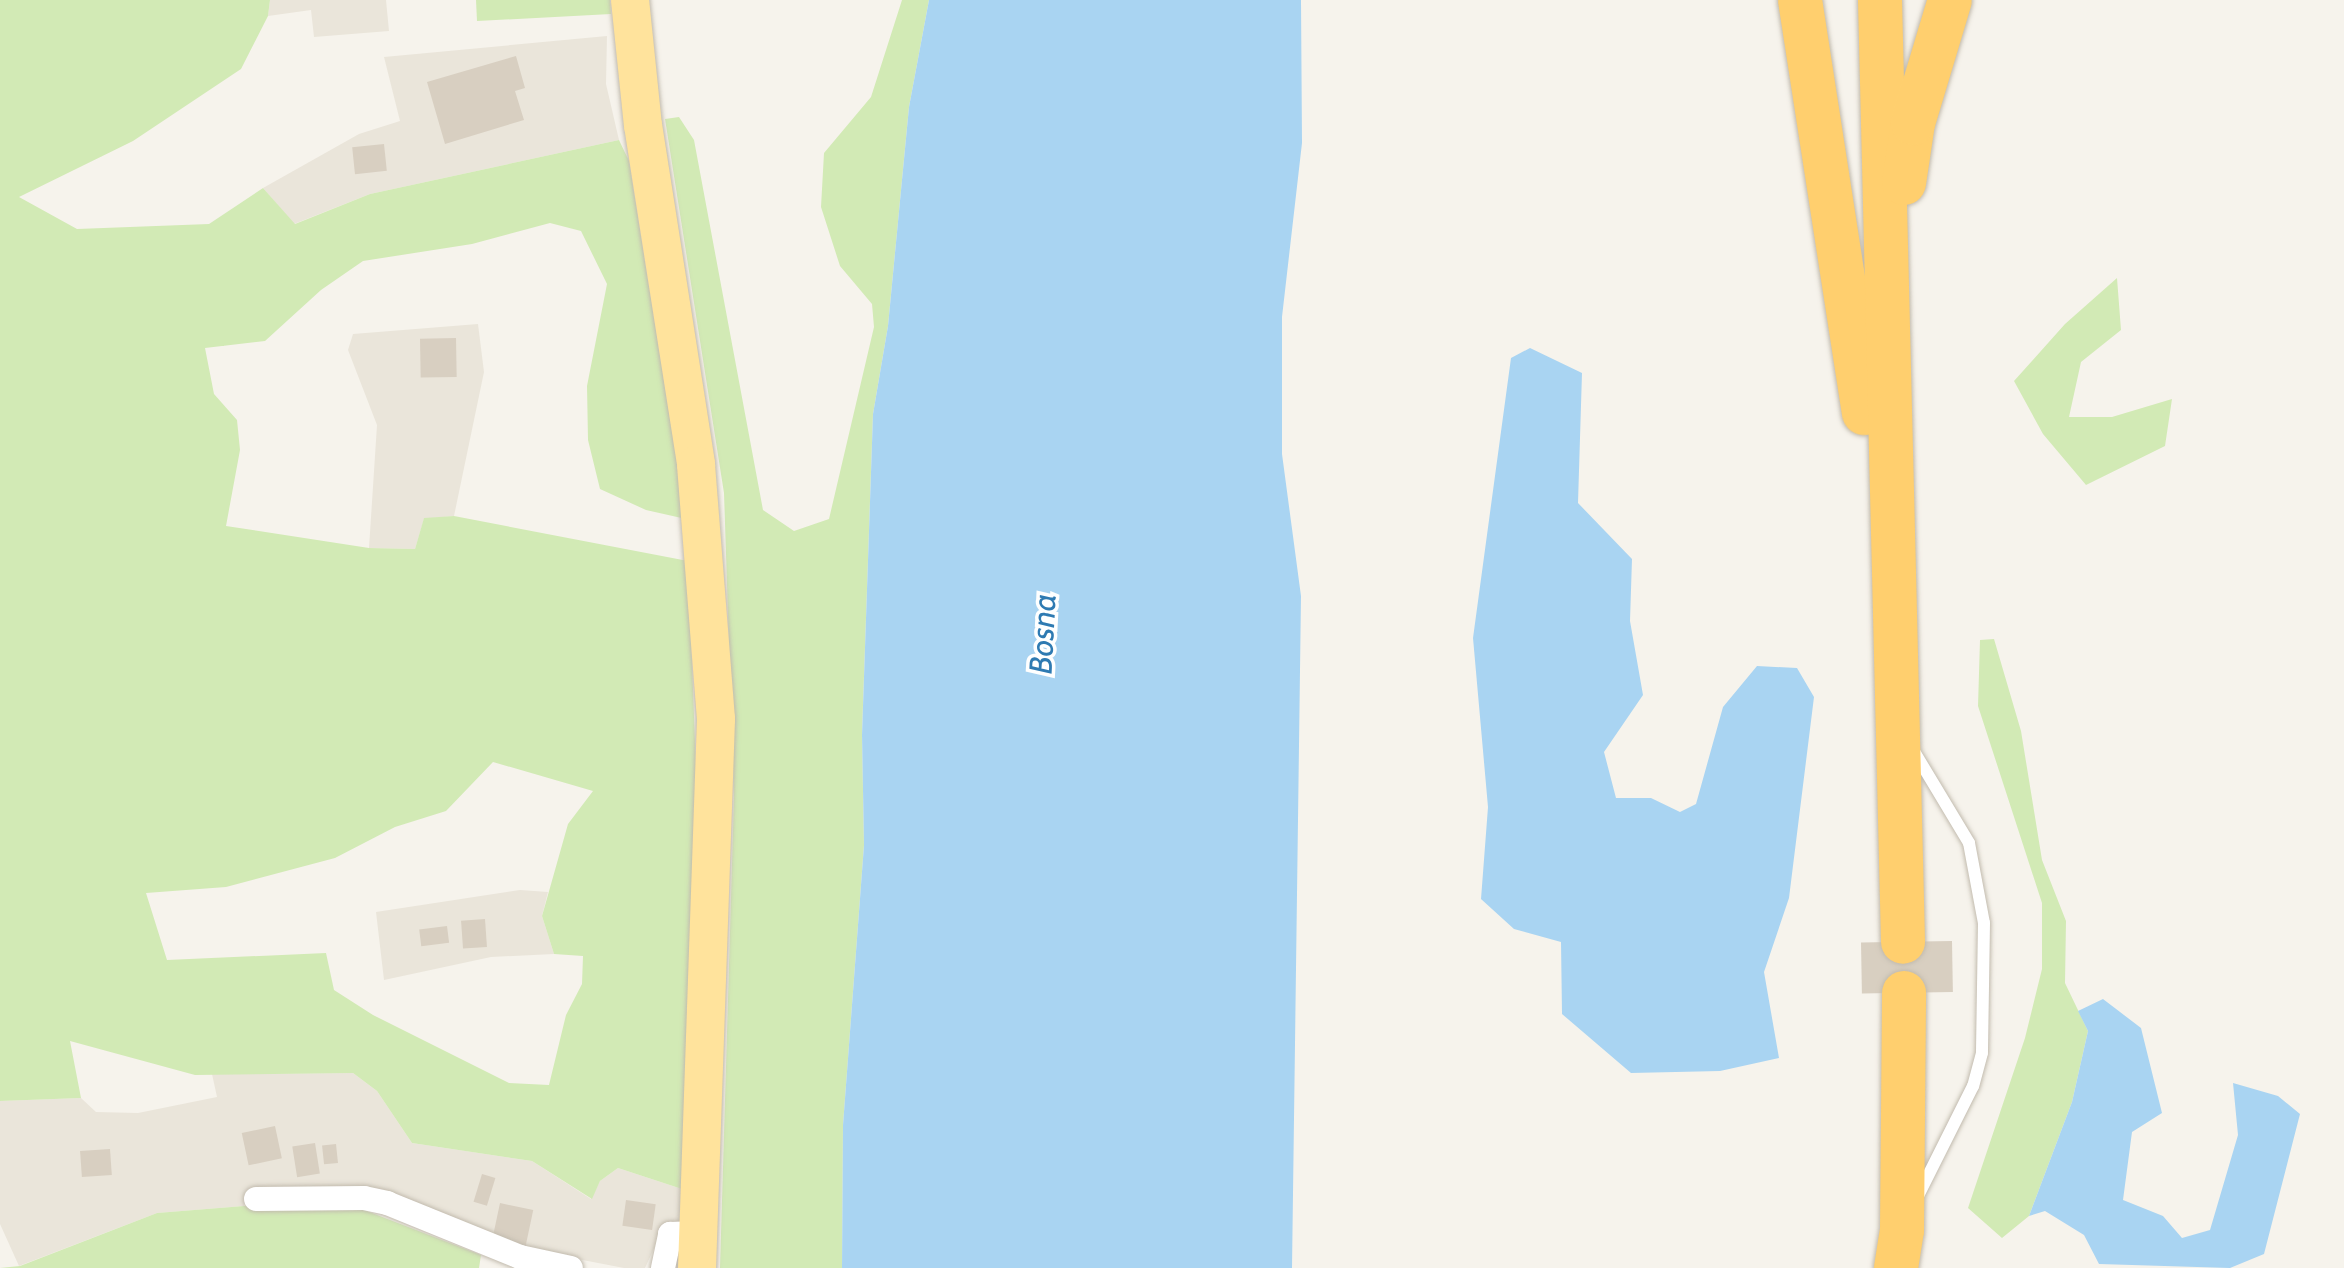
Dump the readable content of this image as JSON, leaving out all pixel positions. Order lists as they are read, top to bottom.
{
  "water": ["Bosna"]
}
